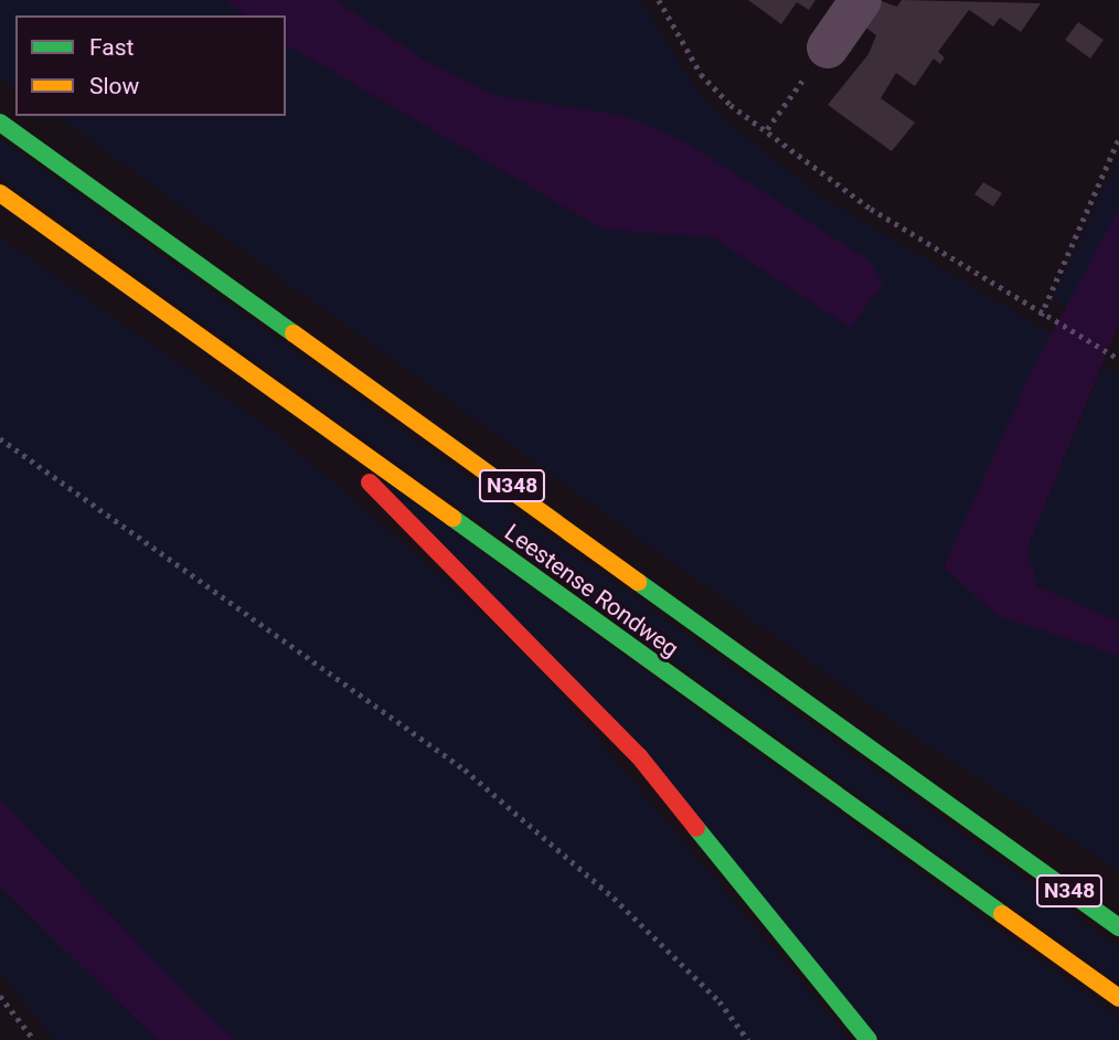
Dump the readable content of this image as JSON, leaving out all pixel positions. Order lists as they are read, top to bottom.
{
  "streets": {
    "main road": ["N348", "Leestense Rondweg"]
  },
  "crossings": [
    ["N348", "Leestense Rondweg"]
  ],
  "legend": ["Fast", "Slow"]
}
